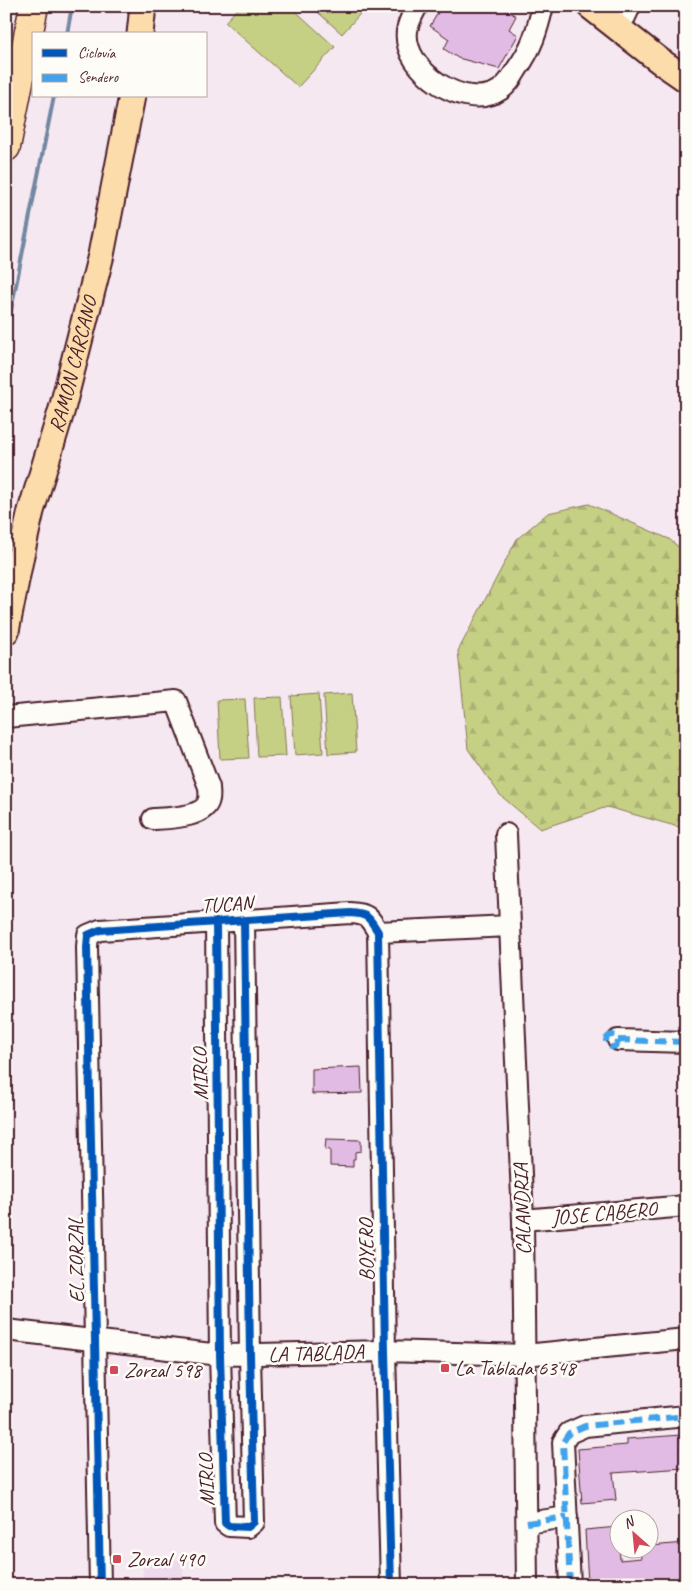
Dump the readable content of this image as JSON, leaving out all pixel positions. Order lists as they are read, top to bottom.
{
  "streets": {
    "main road": ["RAMÓN CÁRCANO"],
    "street": [
      "TUCAN",
      "MIRLO",
      "CALANDRIA",
      "JOSE CABERO",
      "BOYERO",
      "EL ZORZAL",
      "LA TABLADA"
    ]
  },
  "crossings": [
    ["TUCAN", "MIRLO"],
    ["TUCAN", "CALANDRIA"],
    ["TUCAN", "BOYERO"],
    ["TUCAN", "EL ZORZAL"],
    ["MIRLO", "LA TABLADA"],
    ["CALANDRIA", "JOSE CABERO"],
    ["CALANDRIA", "LA TABLADA"],
    ["BOYERO", "LA TABLADA"],
    ["EL ZORZAL", "LA TABLADA"]
  ],
  "places": {
    "transit": ["La Tablada 6348", "Zorzal 598", "Zorzal 490"]
  },
  "legend": ["Ciclovía", "Sendero"],
  "north": "top left"
}
